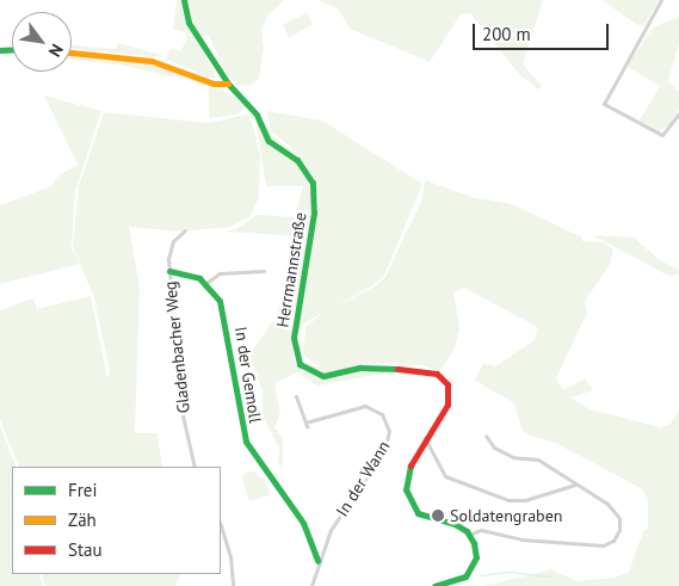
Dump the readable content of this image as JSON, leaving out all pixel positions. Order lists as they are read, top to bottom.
{
  "streets": {
    "street": [
      "Herrmannstraße",
      "Gladenbacher Weg",
      "In der Gemoll",
      "In der Wann"
    ]
  },
  "crossings": [
    ["In der Gemoll", "In der Wann"]
  ],
  "places": ["Soldatengraben"],
  "legend": ["Frei", "Zäh", "Stau"],
  "scale_bar": "200 m",
  "north": "bottom right"
}
